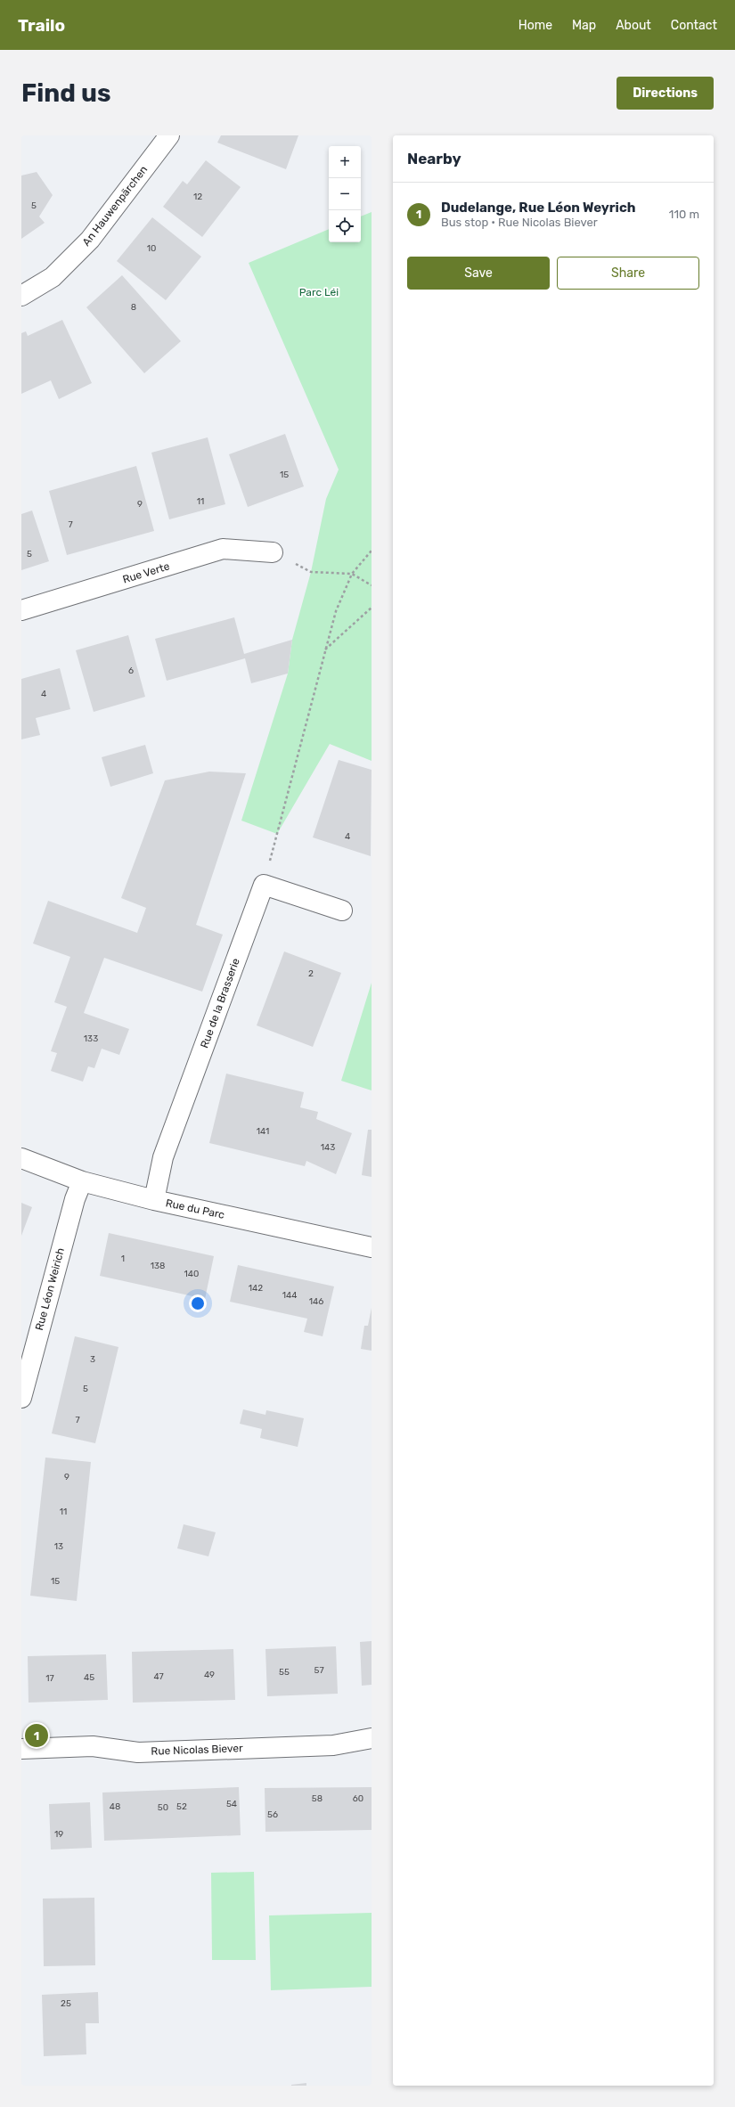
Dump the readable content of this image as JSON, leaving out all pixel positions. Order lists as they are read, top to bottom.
{
  "streets": {
    "street": [
      "An Hauwenpärchen",
      "Rue Verte",
      "Rue de la Brasserie",
      "Rue du Parc",
      "Rue Léon Weirich",
      "Rue Nicolas Biever"
    ]
  },
  "crossings": [
    ["Rue de la Brasserie", "Rue du Parc"],
    ["Rue du Parc", "Rue Léon Weirich"]
  ],
  "parks": ["Parc Léi"],
  "house_numbers": [
    "12",
    "5",
    "10",
    "8",
    "15",
    "11",
    "9",
    "7",
    "5",
    "6",
    "4",
    "4",
    "2",
    "133",
    "141",
    "143",
    "1",
    "138",
    "140",
    "142",
    "144",
    "146",
    "3",
    "5",
    "7",
    "9",
    "11",
    "13",
    "15",
    "57",
    "55",
    "49",
    "47",
    "45",
    "17",
    "58",
    "60",
    "54",
    "48",
    "52",
    "50",
    "56",
    "19",
    "25"
  ],
  "page": {
    "header": "Trailo",
    "nav": [
      "Home",
      "Map",
      "About",
      "Contact"
    ],
    "buttons": [
      "Directions",
      ["Save", "Share"]
    ],
    "title": "Find us",
    "heading": "Nearby",
    "map_buttons": ["+", "−"],
    "list": [
      {
        "mark": "1",
        "name": "Dudelange, Rue Léon Weyrich",
        "note": "Bus stop · Rue Nicolas Biever",
        "value": "110 m"
      }
    ],
    "pins": "1"
  }
}
